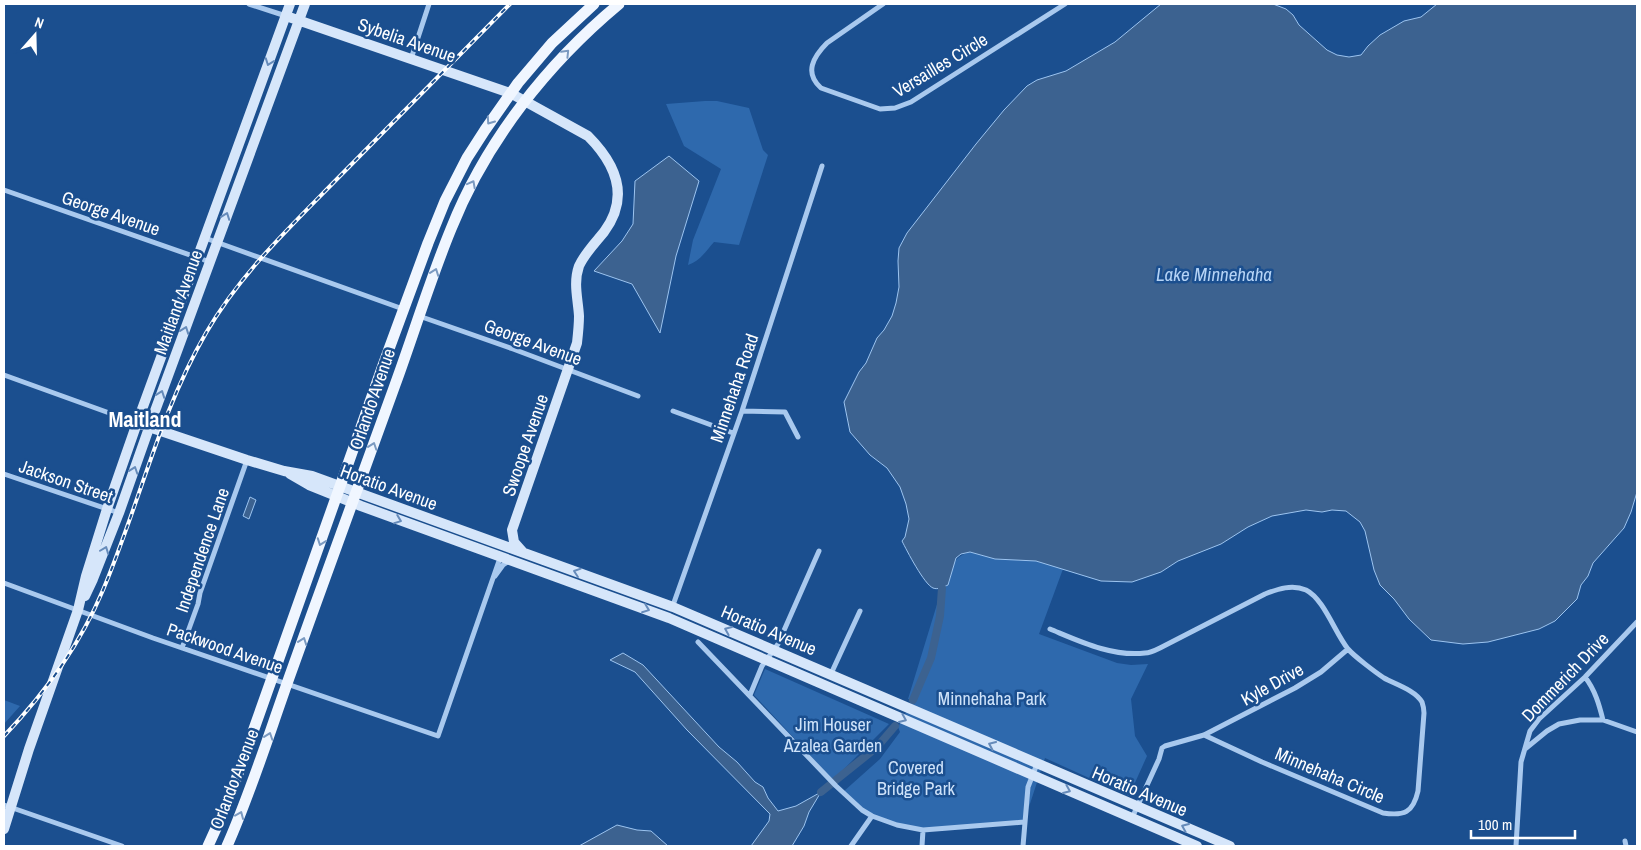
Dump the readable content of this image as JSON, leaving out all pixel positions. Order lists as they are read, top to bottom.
{
  "streets": {
    "main road": [
      "Sybelia Avenue",
      "Maitland Avenue",
      "Orlando Avenue",
      "Swoope Avenue",
      "Horatio Avenue"
    ],
    "street": [
      "Versailles Circle",
      "George Avenue",
      "Minnehaha Road",
      "Jackson Street",
      "Independence Lane",
      "Packwood Avenue",
      "Dommerich Drive",
      "Kyle Drive",
      "Minnehaha Circle"
    ]
  },
  "crossings": [
    ["Sybelia Avenue", "Maitland Avenue"],
    ["Sybelia Avenue", "Orlando Avenue"],
    ["Sybelia Avenue", "Swoope Avenue"],
    ["George Avenue", "Maitland Avenue"],
    ["George Avenue", "Orlando Avenue"],
    ["George Avenue", "Swoope Avenue"],
    ["Maitland Avenue", "Jackson Street"],
    ["Maitland Avenue", "Horatio Avenue"],
    ["Maitland Avenue", "Packwood Avenue"],
    ["Minnehaha Road", "Horatio Avenue"],
    ["Orlando Avenue", "Swoope Avenue"],
    ["Orlando Avenue", "Horatio Avenue"],
    ["Orlando Avenue", "Packwood Avenue"],
    ["Horatio Avenue", "Independence Lane"],
    ["Independence Lane", "Packwood Avenue"],
    ["Kyle Drive", "Minnehaha Circle"]
  ],
  "districts": ["Maitland"],
  "water": ["Lake Minnehaha"],
  "parks": ["Minnehaha Park", "Jim Houser Azalea Garden", "Covered Bridge Park"],
  "scale_bar": "100 m",
  "north": "top"
}
